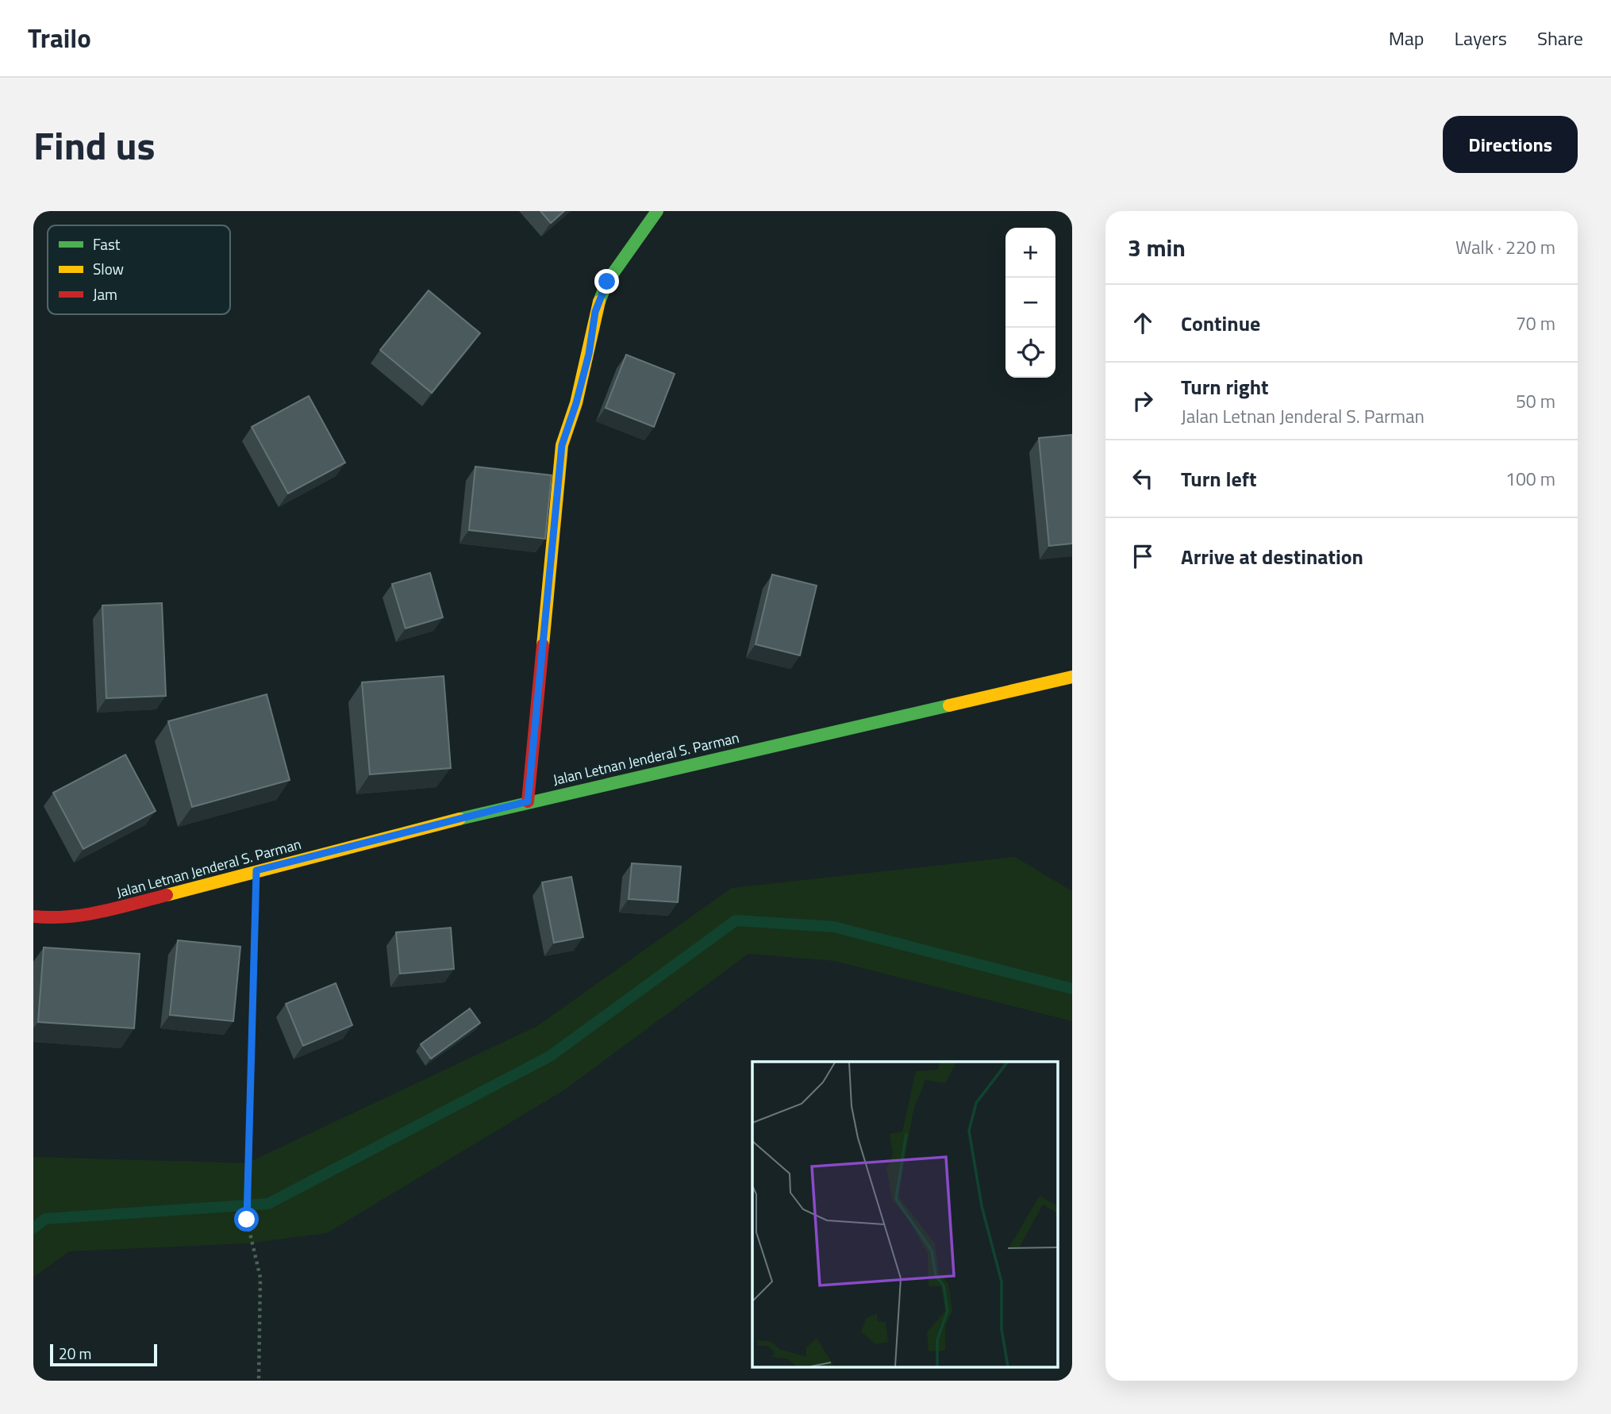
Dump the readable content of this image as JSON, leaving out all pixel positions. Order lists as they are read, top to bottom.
{
  "streets": {
    "street": ["Jalan Letnan Jenderal S. Parman"]
  },
  "legend": ["Fast", "Slow", "Jam"],
  "scale_bar": "20 m",
  "page": {
    "header": "Trailo",
    "nav": ["Map", "Layers", "Share"],
    "title": "Find us",
    "buttons": "Directions",
    "heading": ["3 min", "Walk · 220 m"],
    "map_buttons": ["+", "−"],
    "list": [
      ["Continue", "70 m"],
      ["Turn right", "Jalan Letnan Jenderal S. Parman", "50 m"],
      ["Turn left", "100 m"],
      "Arrive at destination"
    ],
    "scale": "20 m"
  }
}
